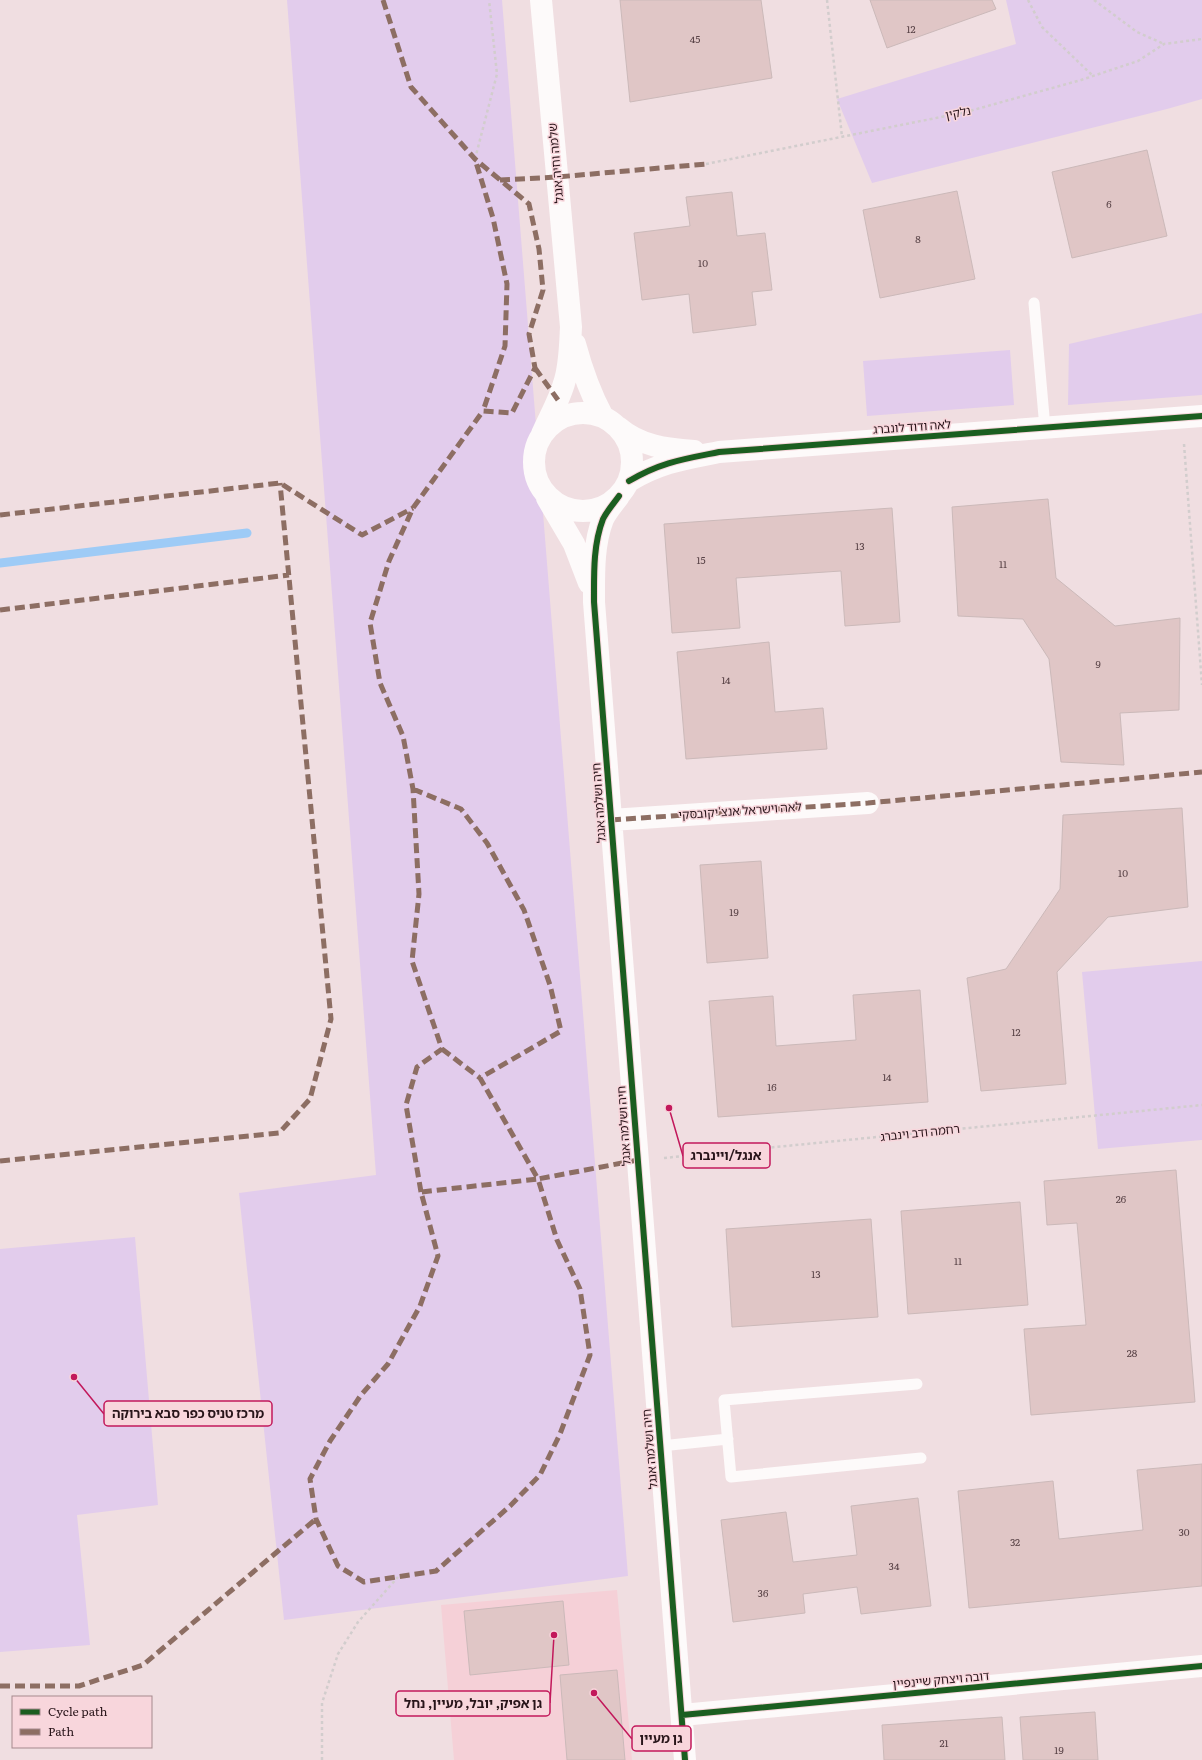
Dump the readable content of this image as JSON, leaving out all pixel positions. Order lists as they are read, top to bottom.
{
  "streets": {
    "street": [
      "שלמה וחיה אנגל",
      "לאה ודוד לונברג",
      "חיה ושלמה אנגל",
      "לאה וישראל אנצ'יקובסקי",
      "דובה ויצחק שיינפיין"
    ],
    "path": ["נלקין", "רחמה ודב וינברג"]
  },
  "crossings": [
    ["שלמה וחיה אנגל", "לאה ודוד לונברג"],
    ["שלמה וחיה אנגל", "חיה ושלמה אנגל"],
    ["לאה ודוד לונברג", "חיה ושלמה אנגל"],
    ["חיה ושלמה אנגל", "לאה וישראל אנצ'יקובסקי"],
    ["חיה ושלמה אנגל", "רחמה ודב וינברג"],
    ["חיה ושלמה אנגל", "דובה ויצחק שיינפיין"]
  ],
  "places": [
    "אנגל/ויינברג",
    "מרכז טניס כפר סבא בירוקה",
    "גן אפיק, יובל, מעיין, נחל",
    "גן מעיין"
  ],
  "house_numbers": [
    "12",
    "45",
    "6",
    "8",
    "10",
    "13",
    "15",
    "11",
    "9",
    "14",
    "10",
    "19",
    "12",
    "14",
    "16",
    "26",
    "11",
    "13",
    "28",
    "30",
    "32",
    "34",
    "36",
    "21",
    "19"
  ],
  "legend": ["Cycle path", "Path"]
}
